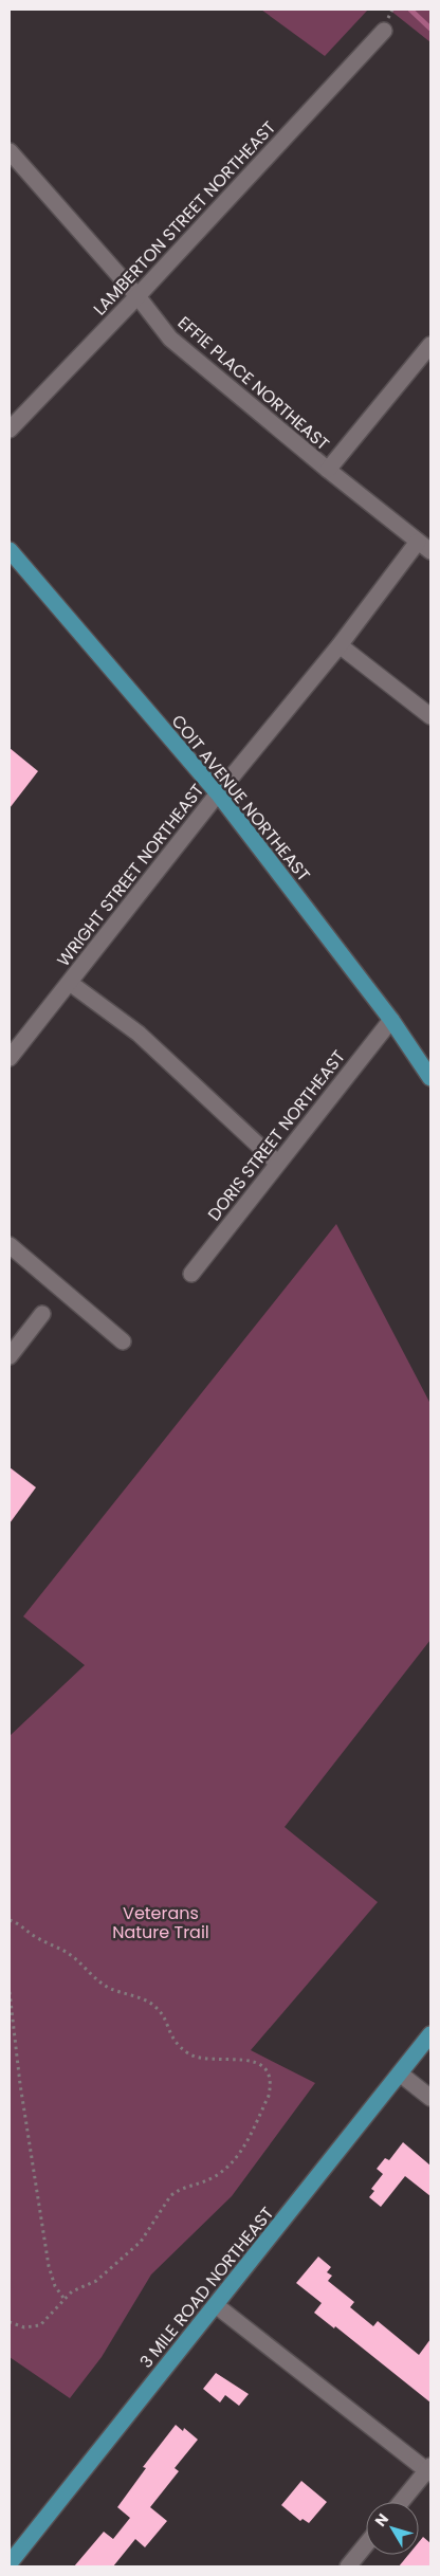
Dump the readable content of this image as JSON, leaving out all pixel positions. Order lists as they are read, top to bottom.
{
  "streets": {
    "main road": ["COIT AVENUE NORTHEAST", "3 MILE ROAD NORTHEAST"],
    "street": [
      "LAMBERTON STREET NORTHEAST",
      "EFFIE PLACE NORTHEAST",
      "WRIGHT STREET NORTHEAST",
      "DORIS STREET NORTHEAST"
    ]
  },
  "crossings": [
    ["LAMBERTON STREET NORTHEAST", "EFFIE PLACE NORTHEAST"],
    ["EFFIE PLACE NORTHEAST", "WRIGHT STREET NORTHEAST"],
    ["COIT AVENUE NORTHEAST", "WRIGHT STREET NORTHEAST"],
    ["COIT AVENUE NORTHEAST", "DORIS STREET NORTHEAST"]
  ],
  "parks": ["Veterans Nature Trail"],
  "north": "top left"
}
